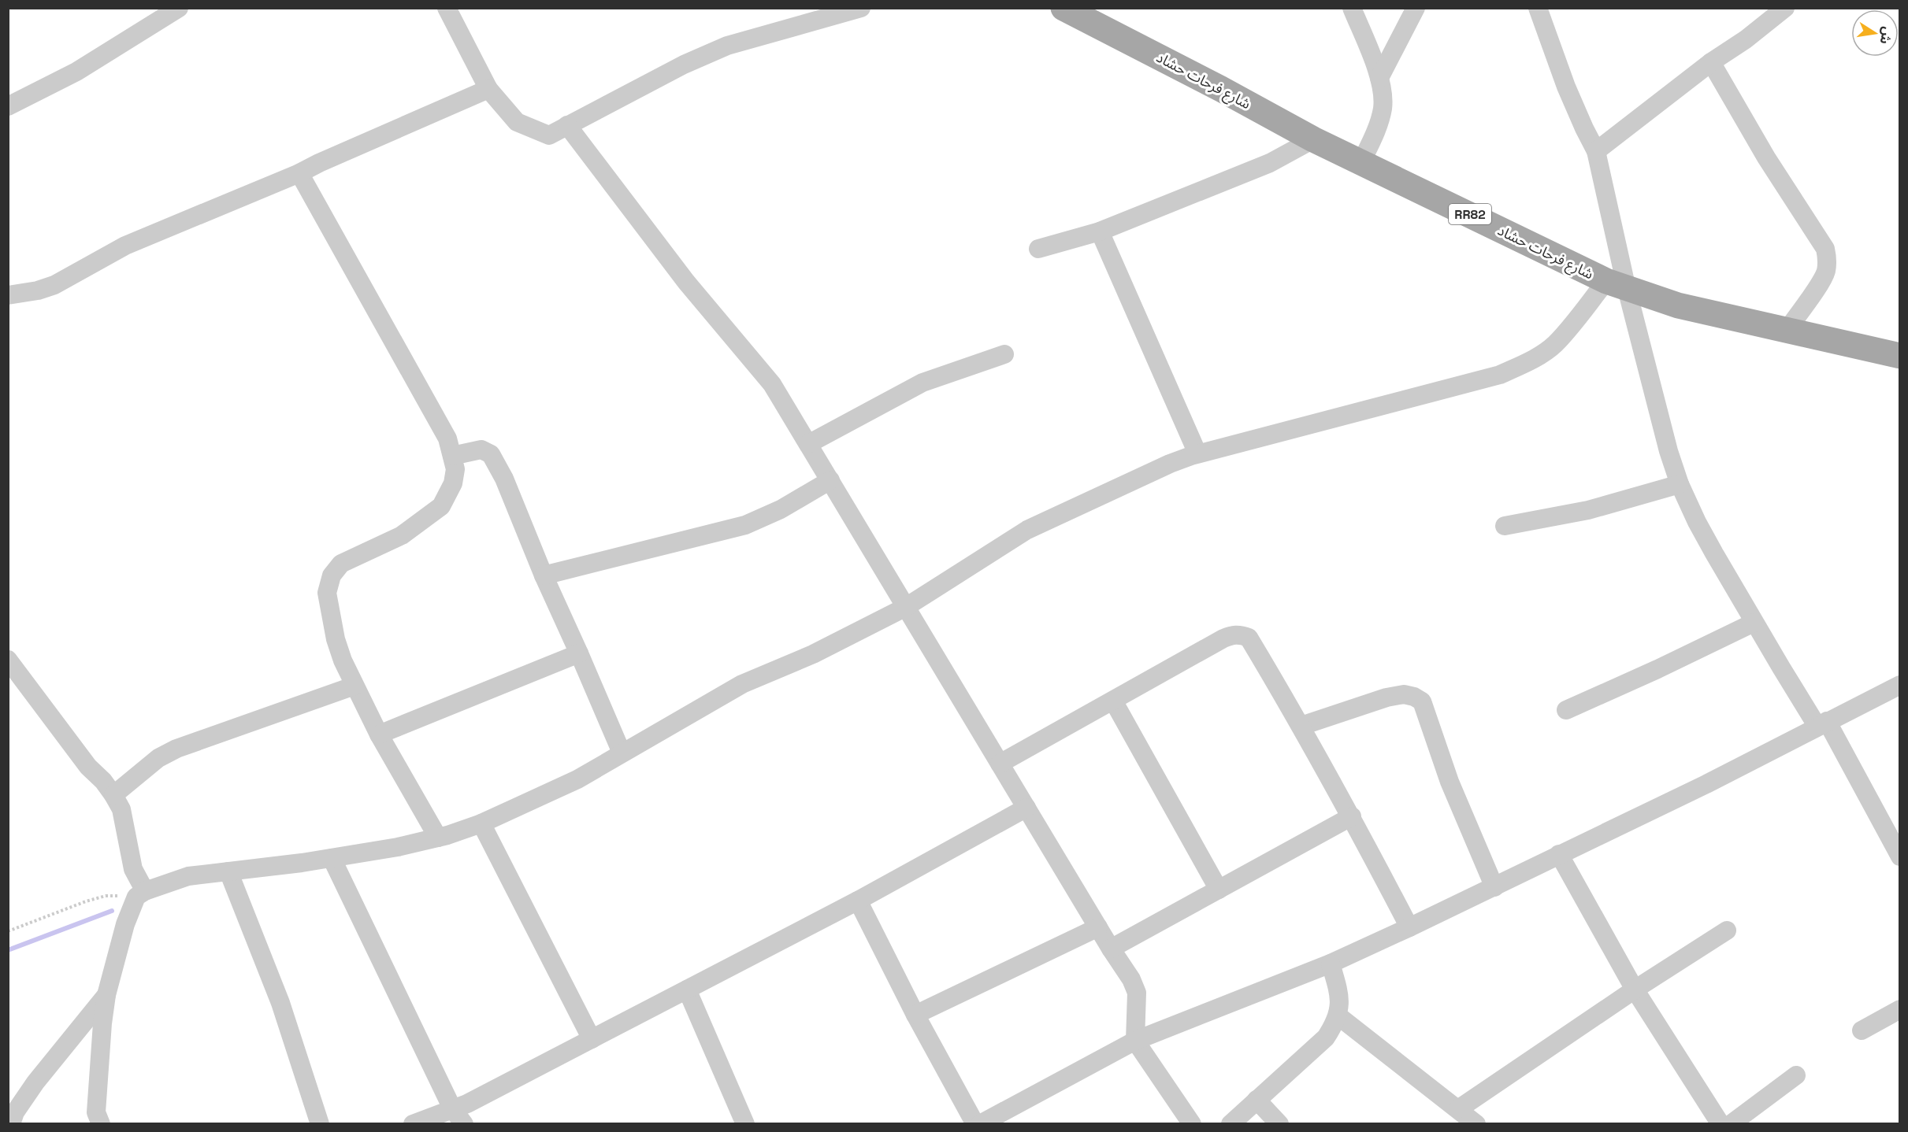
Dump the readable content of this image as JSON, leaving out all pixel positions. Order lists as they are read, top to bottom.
{
  "streets": {
    "main road": ["شارع فرحات حشاد", "RR82"]
  },
  "north": "right"
}
